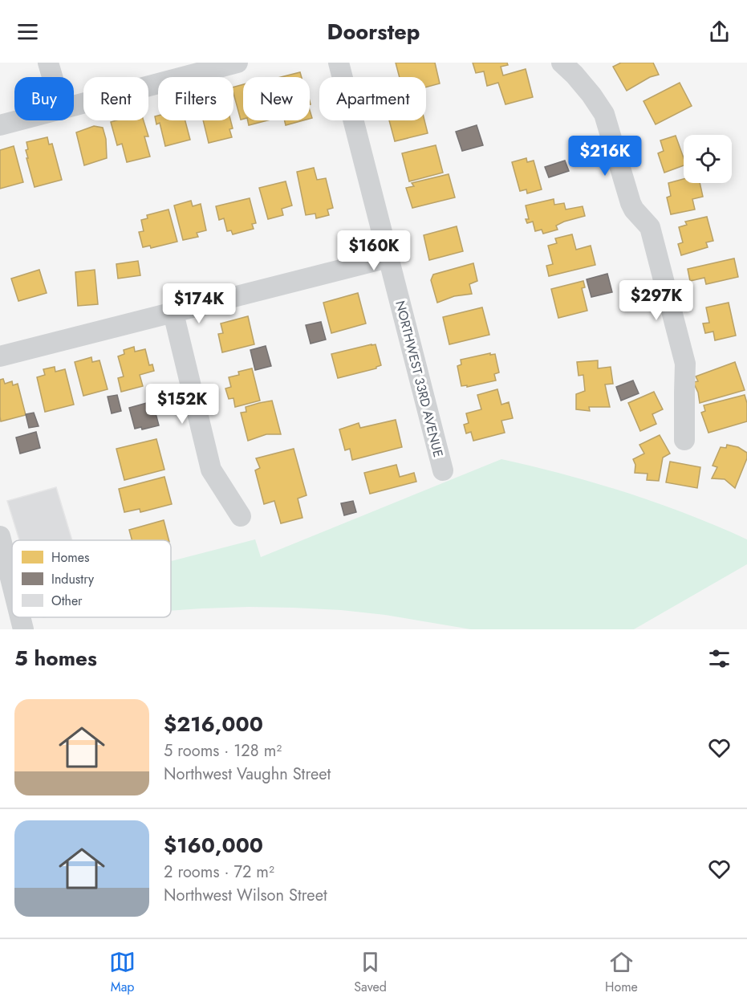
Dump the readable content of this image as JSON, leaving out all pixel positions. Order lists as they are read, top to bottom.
{
  "streets": {
    "street": ["NORTHWEST 33RD AVENUE"]
  },
  "legend": ["Homes", "Industry", "Other"],
  "page": {
    "header": "Doorstep",
    "chip": [
      "Buy",
      "Rent",
      "Filters",
      "New",
      "Apartment"
    ],
    "price": [
      "$216K",
      "$160K",
      "$297K",
      "$174K",
      "$152K"
    ],
    "heading": "5 homes",
    "list": [
      {
        "name": "$216,000",
        "note": "5 rooms · 128 m² · Northwest Vaughn Street"
      },
      {
        "name": "$160,000",
        "note": "2 rooms · 72 m² · Northwest Wilson Street"
      }
    ],
    "tabs": ["Map", "Saved", "Home"]
  }
}
